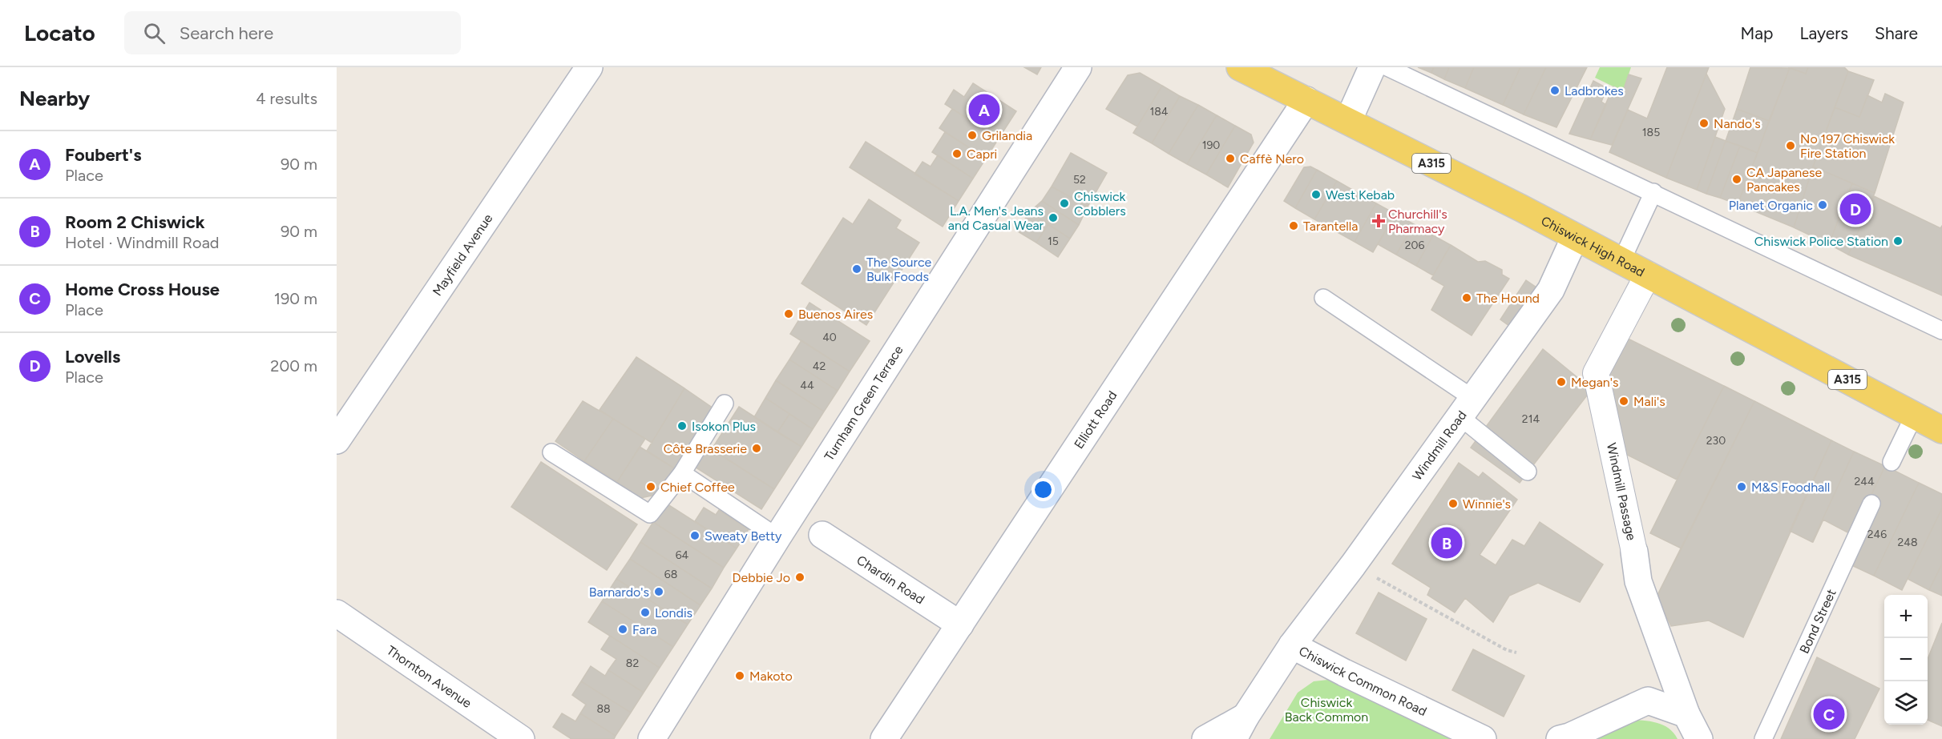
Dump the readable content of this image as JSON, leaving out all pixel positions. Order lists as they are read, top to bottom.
{
  "streets": {
    "main road": ["A315", "Chiswick High Road"],
    "street": [
      "Mayfield Avenue",
      "Turnham Green Terrace",
      "Elliott Road",
      "Windmill Road",
      "Windmill Passage",
      "Chardin Road",
      "Thornton Avenue",
      "Chiswick Common Road"
    ],
    "lane": ["Bond Street"]
  },
  "crossings": [
    ["Chiswick High Road", "Elliott Road"],
    ["Chiswick High Road", "Windmill Road"],
    ["Chiswick High Road", "Windmill Passage"],
    ["Elliott Road", "Chardin Road"],
    ["Windmill Road", "Chiswick Common Road"]
  ],
  "parks": ["Chiswick Back Common"],
  "places": {
    "other": [
      "Ladbrokes",
      "Nando's",
      "Grilandia",
      "No 197 Chiswick Fire Station",
      "Capri",
      "Caffè Nero",
      "CA Japanese Pancakes",
      "West Kebab",
      "Chiswick Cobblers",
      "Planet Organic",
      "L.A. Men's Jeans and Casual Wear",
      "Tarantella",
      "Chiswick Police Station",
      "The Source Bulk Foods",
      "The Hound",
      "Buenos Aires",
      "Megan's",
      "Mali's",
      "Isokon Plus",
      "Côte Brasserie",
      "Chief Coffee",
      "M&S Foodhall",
      "Winnie's",
      "Sweaty Betty",
      "Debbie Jo",
      "Barnardo's",
      "Londis",
      "Fara",
      "Makoto"
    ],
    "health": ["Churchill's Pharmacy"]
  },
  "house_numbers": [
    "184",
    "185",
    "190",
    "52",
    "15",
    "206",
    "40",
    "42",
    "44",
    "214",
    "230",
    "244",
    "246",
    "248",
    "64",
    "68",
    "82",
    "88"
  ],
  "page": {
    "header": "Locato",
    "search": "Search here",
    "nav": ["Map", "Layers", "Share"],
    "heading": ["Nearby", "4 results"],
    "pins": [
      "A",
      "D",
      "B",
      "C"
    ],
    "list": [
      {
        "mark": "A",
        "name": "Foubert's",
        "note": "Place",
        "value": "90 m"
      },
      {
        "mark": "B",
        "name": "Room 2 Chiswick",
        "note": "Hotel · Windmill Road",
        "value": "90 m"
      },
      {
        "mark": "C",
        "name": "Home Cross House",
        "note": "Place",
        "value": "190 m"
      },
      {
        "mark": "D",
        "name": "Lovells",
        "note": "Place",
        "value": "200 m"
      }
    ],
    "map_buttons": ["+", "−"]
  }
}
